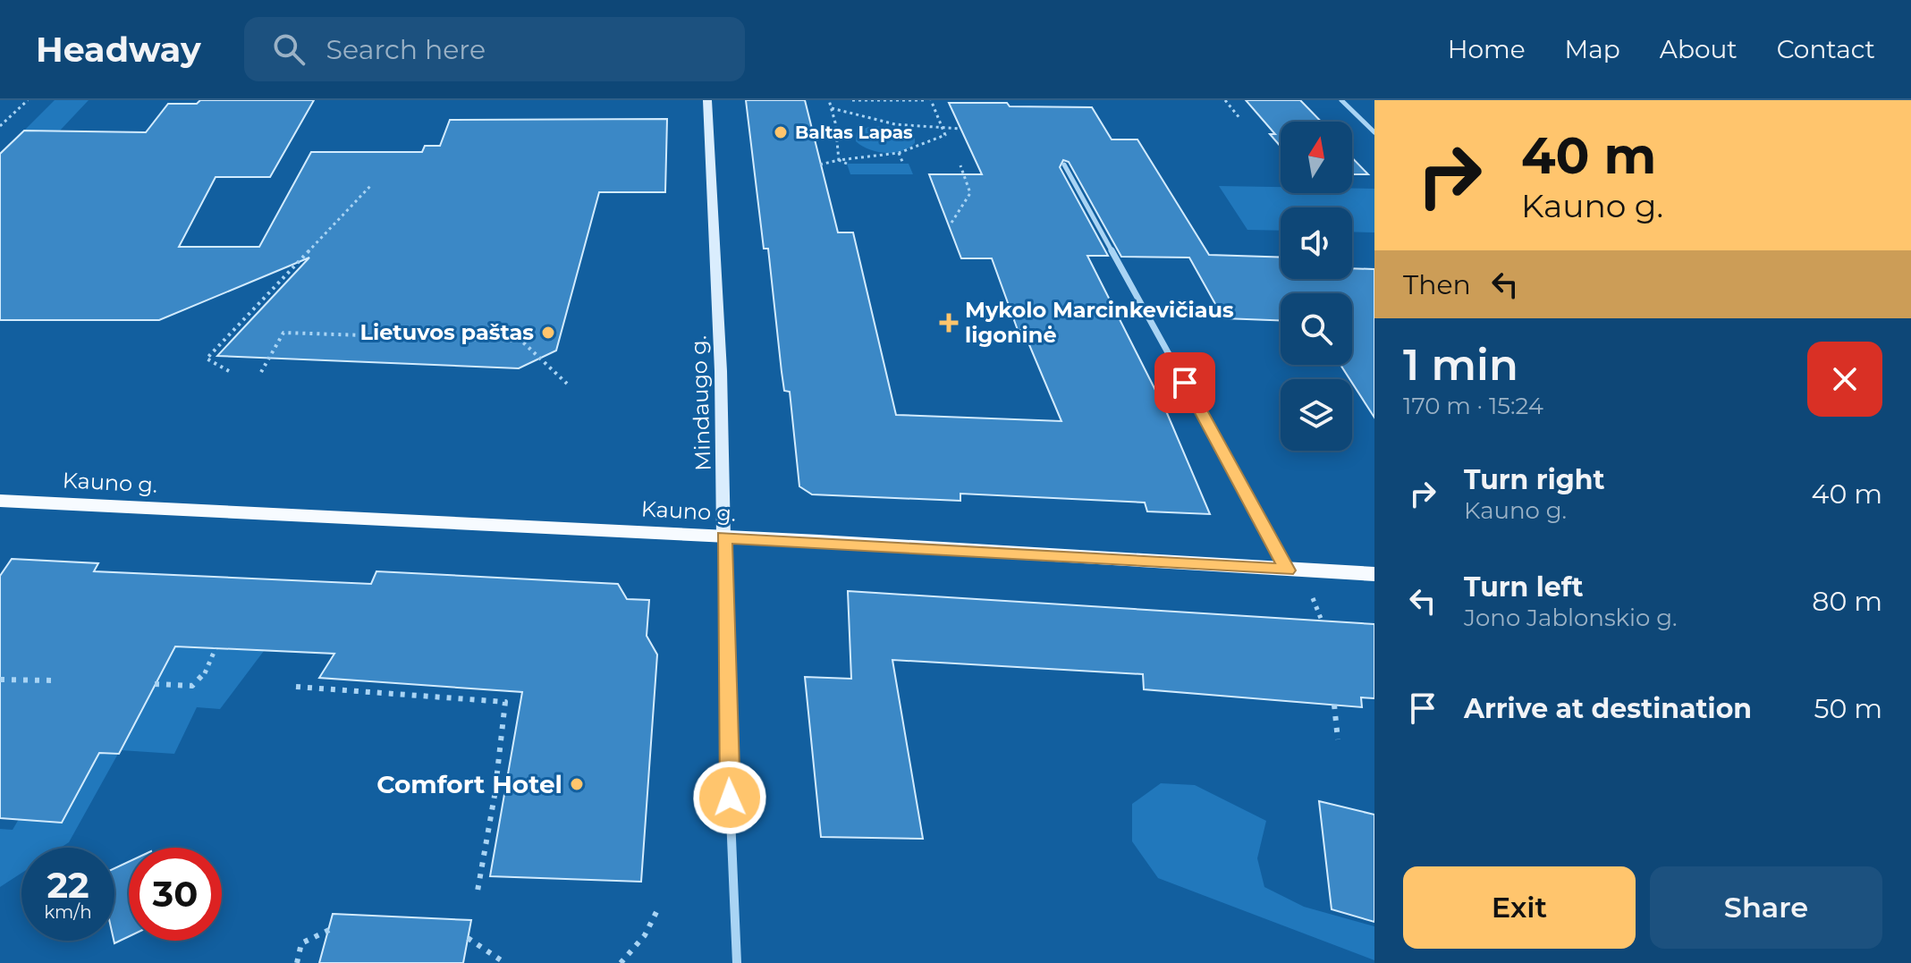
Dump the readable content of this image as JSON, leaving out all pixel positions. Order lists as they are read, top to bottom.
{
  "streets": {
    "main road": ["Mindaugo g.", "Kauno g."]
  },
  "crossings": [
    ["Mindaugo g.", "Kauno g."]
  ],
  "places": {
    "other": ["Baltas Lapas", "Lietuvos paštas", "Comfort Hotel"],
    "health": ["Mykolo Marcinkevičiaus ligoninė"]
  },
  "north": "top",
  "page": {
    "header": "Headway",
    "search": "Search here",
    "nav": [
      "Home",
      "Map",
      "About",
      "Contact"
    ],
    "turn": ["40 m", "Kauno g."],
    "then": "Then",
    "heading": ["1 min", "170 m · 15:24"],
    "list": [
      {
        "name": "Turn right",
        "note": "Kauno g.",
        "value": "40 m"
      },
      {
        "name": "Turn left",
        "note": "Jono Jablonskio g.",
        "value": "80 m"
      },
      {
        "name": "Arrive at destination",
        "value": "50 m"
      }
    ],
    "speed": "22 km/h",
    "limit": "30",
    "buttons": ["Exit", "Share"]
  }
}
